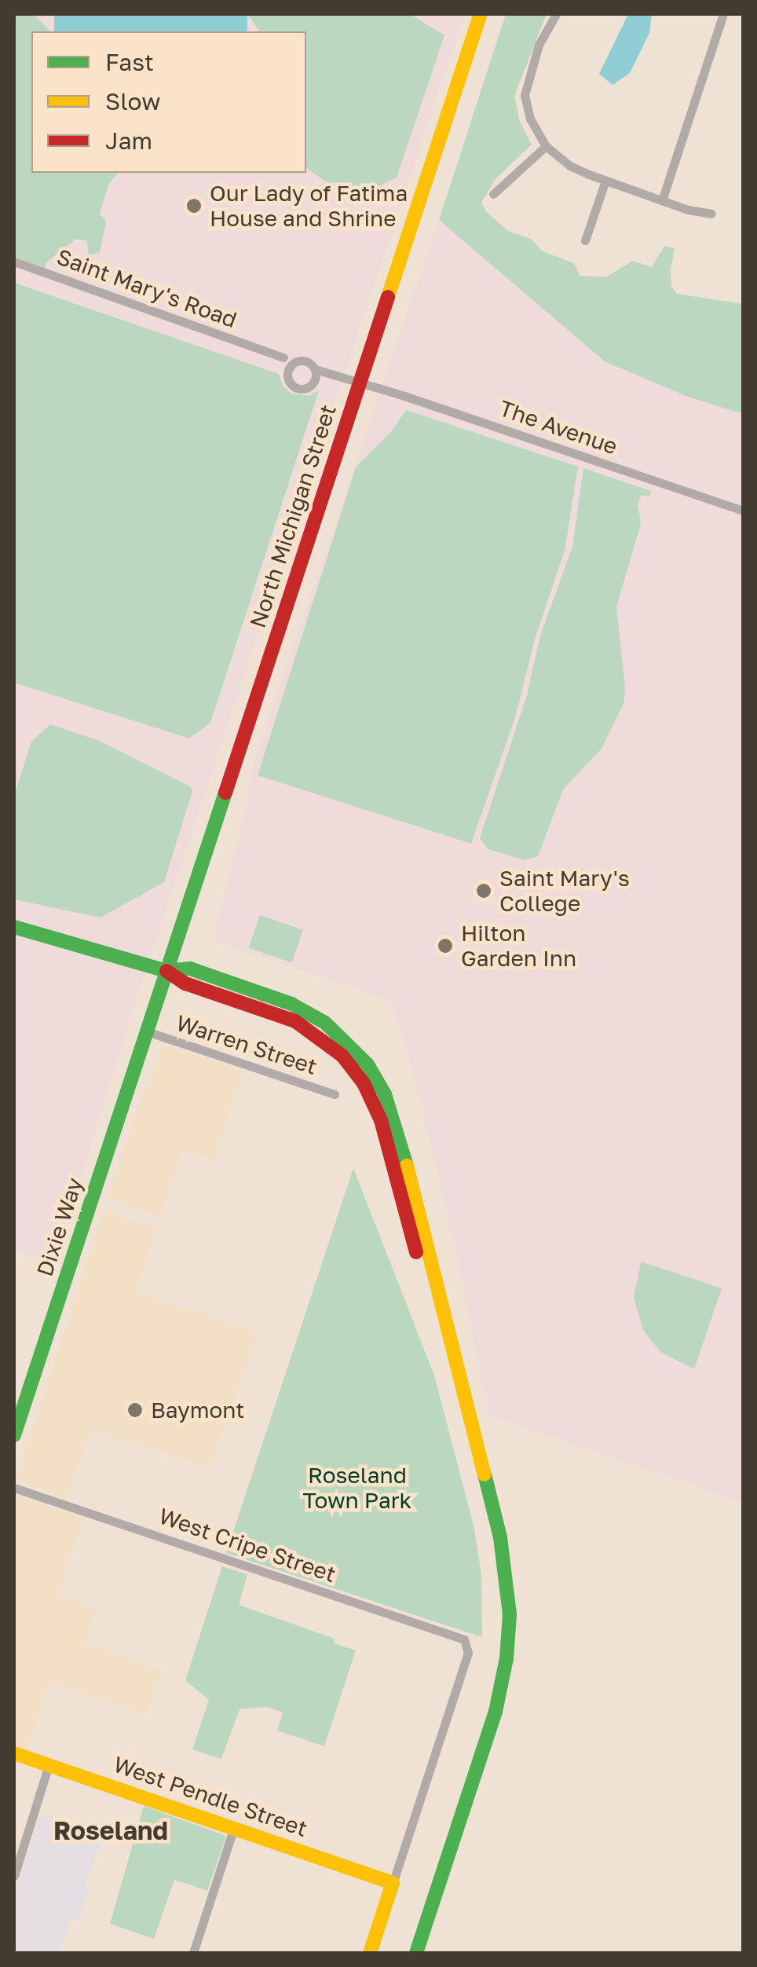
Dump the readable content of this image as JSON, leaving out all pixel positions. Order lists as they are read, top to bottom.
{
  "streets": {
    "main road": ["North Michigan Street", "Dixie Way", "West Pendle Street"],
    "street": [
      "Saint Mary's Road",
      "The Avenue",
      "Warren Street",
      "West Cripe Street"
    ]
  },
  "crossings": [
    ["Saint Mary's Road", "The Avenue"],
    ["Saint Mary's Road", "North Michigan Street"],
    ["The Avenue", "North Michigan Street"],
    ["North Michigan Street", "Warren Street"],
    ["North Michigan Street", "Dixie Way"],
    ["Warren Street", "Dixie Way"],
    ["West Cripe Street", "West Pendle Street"]
  ],
  "districts": ["Roseland"],
  "parks": ["Roseland Town Park"],
  "places": [
    "Our Lady of Fatima House and Shrine",
    "Saint Mary's College",
    "Hilton Garden Inn",
    "Baymont"
  ],
  "legend": ["Fast", "Slow", "Jam"]
}
